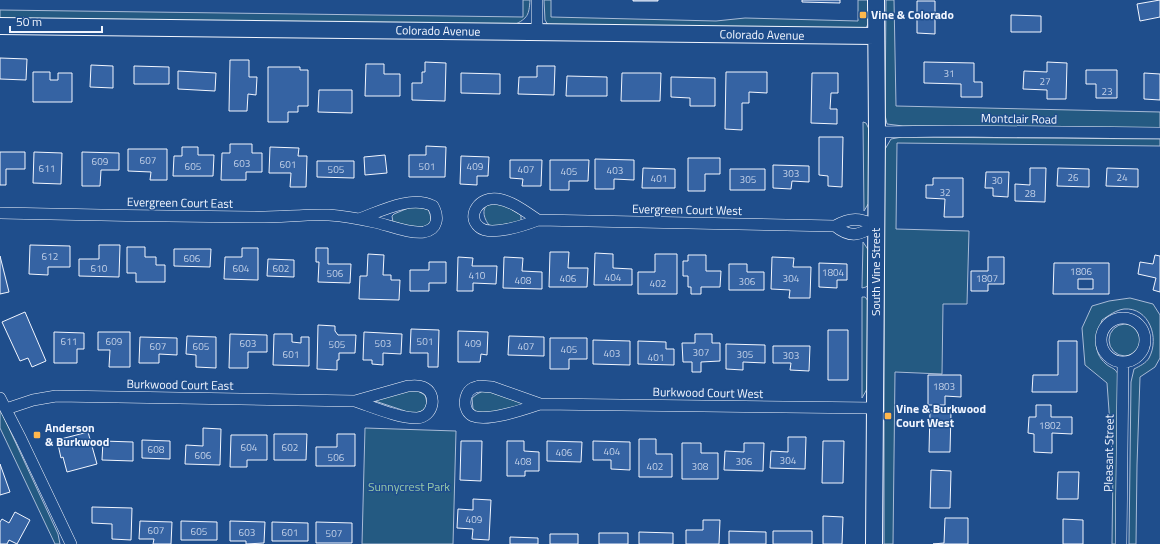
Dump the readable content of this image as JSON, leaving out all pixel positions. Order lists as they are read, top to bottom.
{
  "streets": {
    "street": [
      "Colorado Avenue",
      "Montclair Road",
      "Evergreen Court East",
      "Evergreen Court West",
      "South Vine Street",
      "Burkwood Court East",
      "Burkwood Court West",
      "Pleasant Street"
    ]
  },
  "crossings": [
    ["Colorado Avenue", "South Vine Street"],
    ["Montclair Road", "South Vine Street"],
    ["Evergreen Court West", "South Vine Street"],
    ["South Vine Street", "Burkwood Court West"]
  ],
  "parks": ["Sunnycrest Park"],
  "places": {
    "transit": ["Vine & Colorado", "Vine & Burkwood Court West", "Anderson & Burkwood"]
  },
  "house_numbers": [
    "31",
    "27",
    "23",
    "607",
    "609",
    "603",
    "601",
    "605",
    "501",
    "409",
    "611",
    "505",
    "407",
    "403",
    "405",
    "303",
    "26",
    "24",
    "401",
    "305",
    "30",
    "32",
    "28",
    "612",
    "606",
    "610",
    "604",
    "602",
    "1806",
    "1804",
    "506",
    "410",
    "404",
    "406",
    "304",
    "1807",
    "408",
    "306",
    "402",
    "611",
    "609",
    "501",
    "603",
    "503",
    "409",
    "505",
    "607",
    "605",
    "407",
    "405",
    "307",
    "403",
    "601",
    "305",
    "303",
    "401",
    "1803",
    "1802",
    "604",
    "602",
    "608",
    "404",
    "406",
    "606",
    "506",
    "304",
    "408",
    "306",
    "402",
    "308",
    "409",
    "607",
    "605",
    "603",
    "601",
    "507"
  ],
  "scale_bar": "50 m"
}
